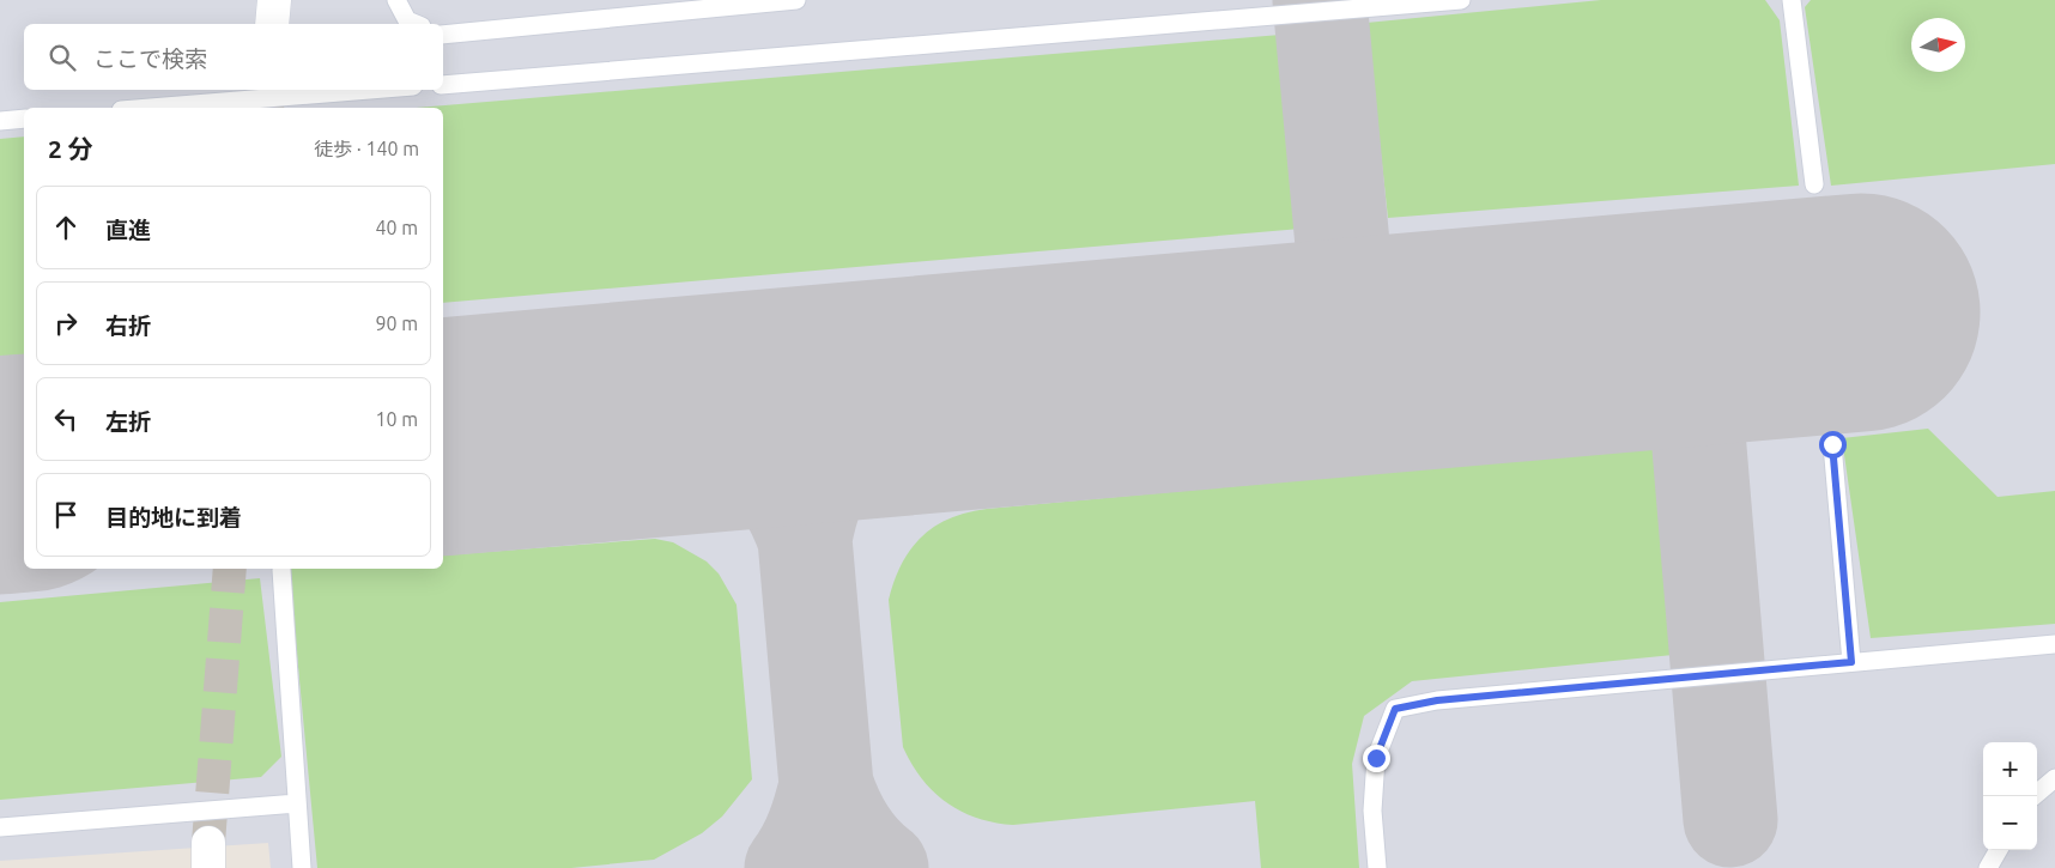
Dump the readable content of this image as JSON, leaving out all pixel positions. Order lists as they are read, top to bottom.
{
  "north": "right",
  "page": {
    "search": "ここで検索",
    "heading": ["2 分", "徒歩 · 140 m"],
    "list": [
      ["直進", "40 m"],
      ["右折", "90 m"],
      ["左折", "10 m"],
      "目的地に到着"
    ],
    "map_buttons": ["+", "−"]
  }
}
